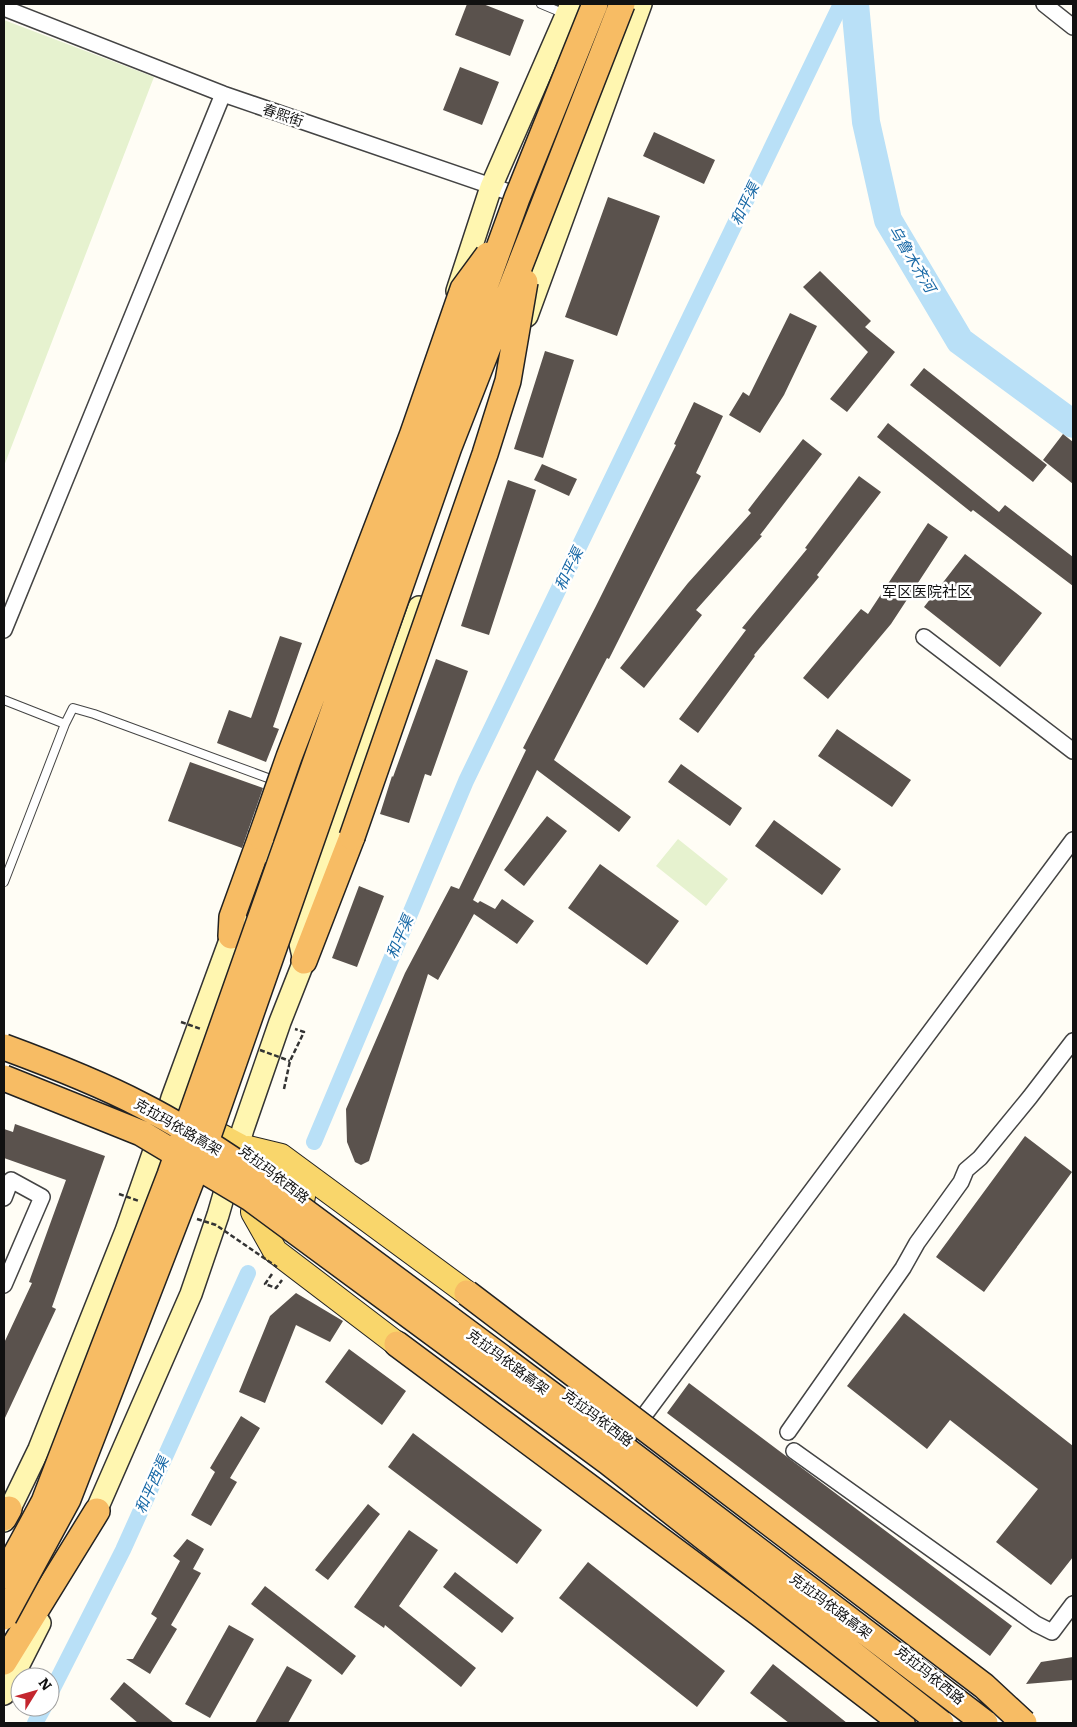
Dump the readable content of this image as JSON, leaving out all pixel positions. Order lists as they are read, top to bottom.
{
  "streets": {
    "highway": ["克拉玛依路高架"],
    "main road": ["克拉玛依西路"],
    "street": ["春熙街"]
  },
  "crossings": [
    ["克拉玛依路高架", "克拉玛依西路"]
  ],
  "districts": ["军区医院社区"],
  "water": ["和平渠", "乌鲁木齐河", "和平西渠"],
  "north": "top right"
}
